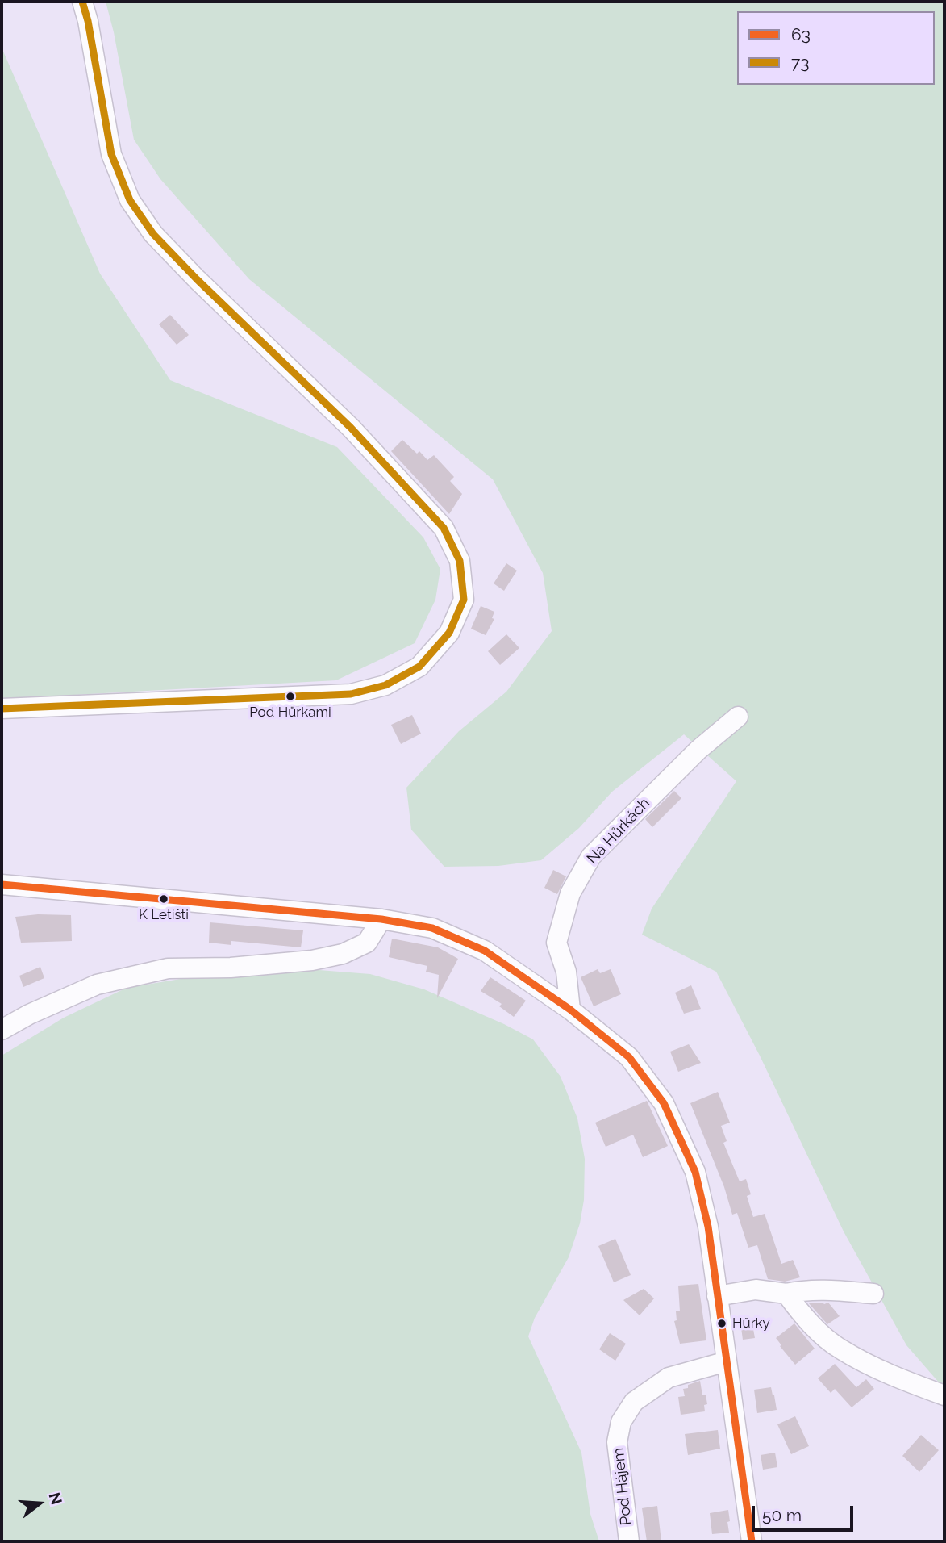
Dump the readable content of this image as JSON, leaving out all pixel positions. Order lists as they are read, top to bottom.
{
  "streets": {
    "street": ["Na Hůrkách", "Pod Hájem"]
  },
  "places": ["Pod Hůrkami", "K Letišti", "Hůrky"],
  "lines": ["transit line 73", "transit line 63"],
  "legend": ["63", "73"],
  "scale_bar": "50 m",
  "north": "right"
}
